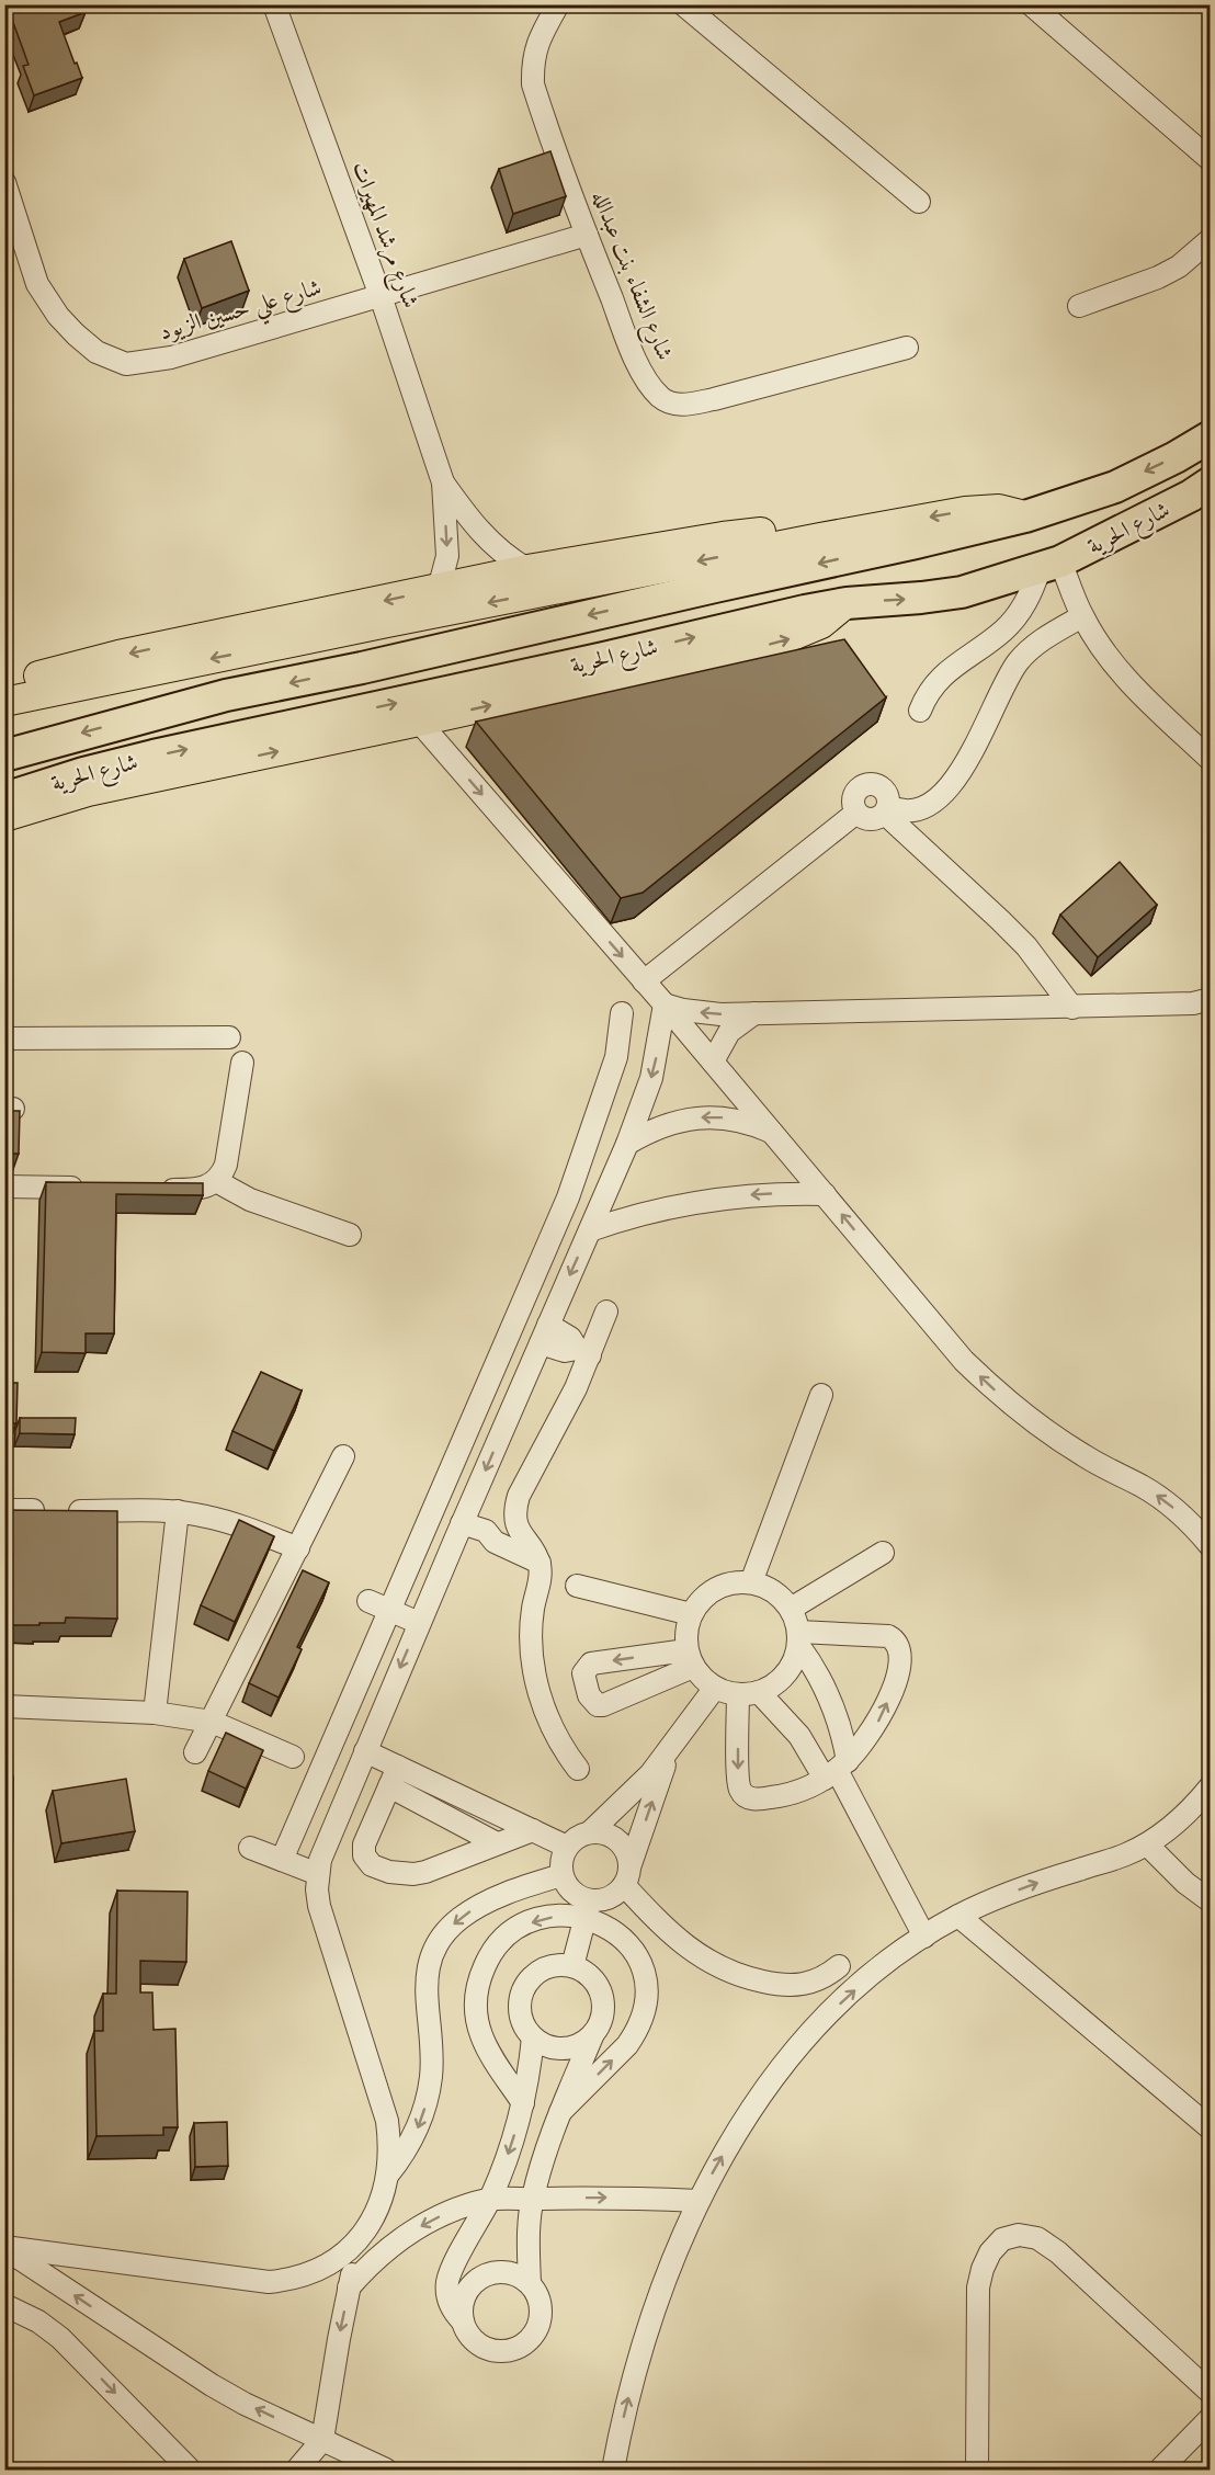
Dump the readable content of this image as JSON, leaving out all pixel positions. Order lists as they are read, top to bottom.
{
  "streets": {
    "highway": ["شارع الحرية"],
    "street": ["شارع مرشد المهيرات", "شارع الشفاء بنت عبدالله", "شارع علي حسين الزيود"]
  },
  "crossings": [
    ["شارع مرشد المهيرات", "شارع علي حسين الزيود"],
    ["شارع الشفاء بنت عبدالله", "شارع علي حسين الزيود"]
  ]
}
